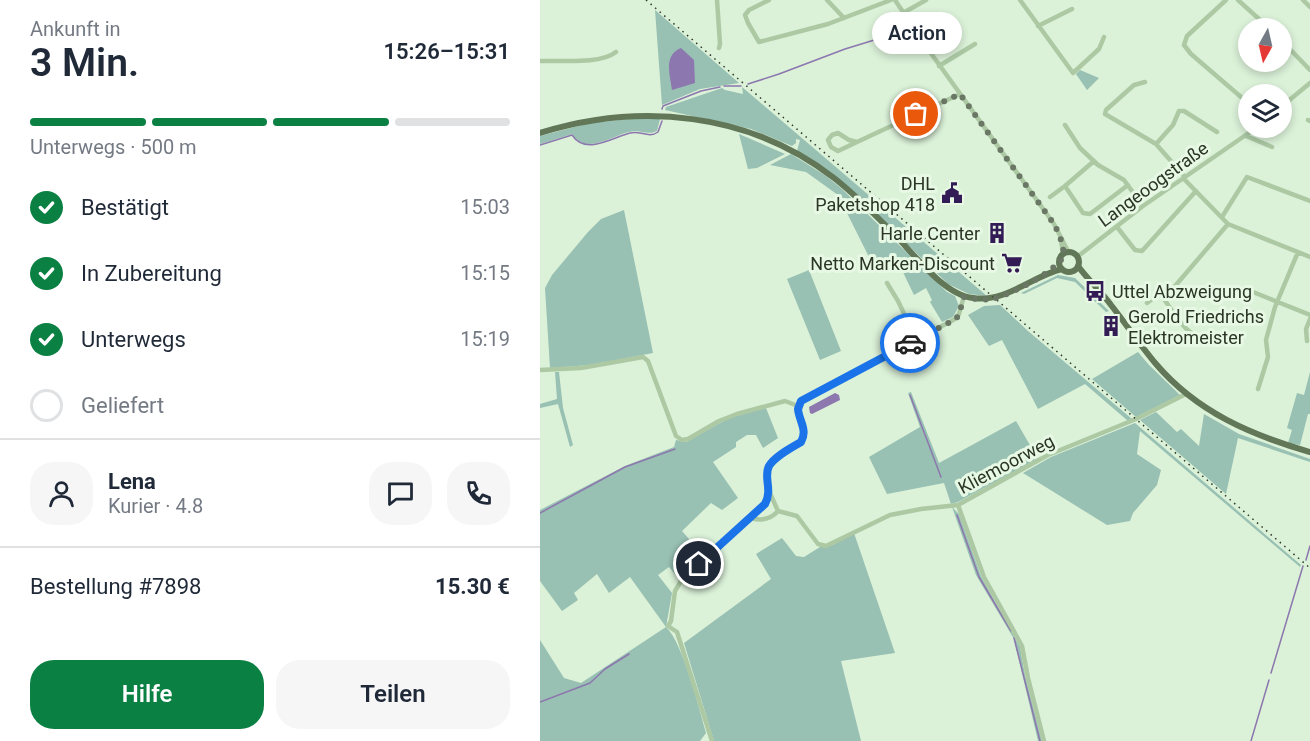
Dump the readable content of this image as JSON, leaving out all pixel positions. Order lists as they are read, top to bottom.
{
  "streets": {
    "street": ["Langeoogstraße", "Kliemoorweg"]
  },
  "places": {
    "other": ["Action"],
    "public building": ["DHL Paketshop 418"],
    "building": ["Harle Center", "Gerold Friedrichs Elektromeister"],
    "supermarket": ["Netto Marken-Discount"],
    "bus stop": ["Uttel Abzweigung"]
  },
  "north": "bottom",
  "page": {
    "heading": ["3 Min.", "Ankunft in", "15:26–15:31"],
    "panel": [
      "Lena",
      "Kurier · 4.8",
      "Bestellung #7898",
      "15.30 €"
    ],
    "bubble": "Action",
    "bar": "Unterwegs · 500 m",
    "list": [
      ["Bestätigt", "15:03"],
      ["In Zubereitung", "15:15"],
      ["Unterwegs", "15:19"],
      "Geliefert"
    ],
    "buttons": ["Hilfe", "Teilen"]
  }
}
